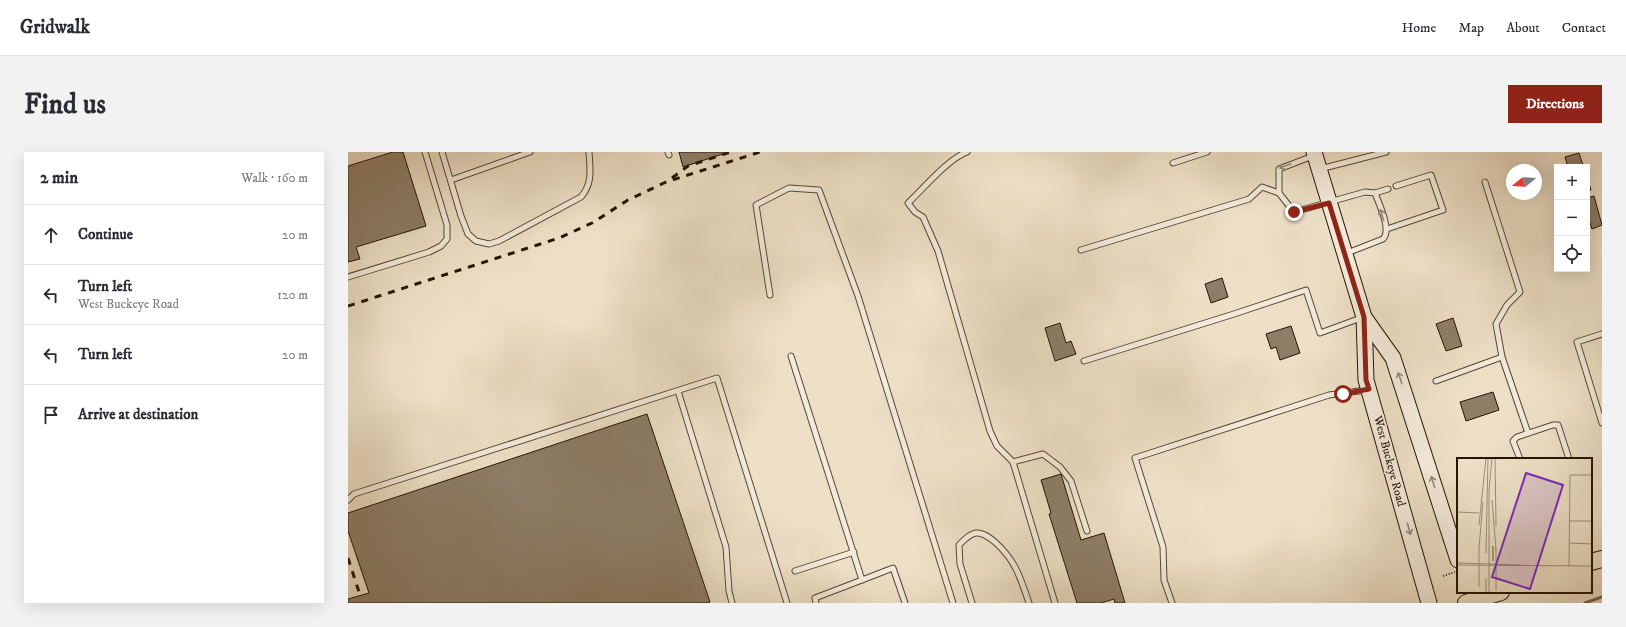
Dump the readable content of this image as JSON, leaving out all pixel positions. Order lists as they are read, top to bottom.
{
  "streets": {
    "main road": ["West Buckeye Road"]
  },
  "north": "left",
  "page": {
    "header": "Gridwalk",
    "nav": [
      "Home",
      "Map",
      "About",
      "Contact"
    ],
    "buttons": "Directions",
    "title": "Find us",
    "heading": ["2 min", "Walk · 160 m"],
    "map_buttons": ["+", "−"],
    "list": [
      ["Continue", "20 m"],
      ["Turn left", "West Buckeye Road", "120 m"],
      ["Turn left", "20 m"],
      "Arrive at destination"
    ]
  }
}
